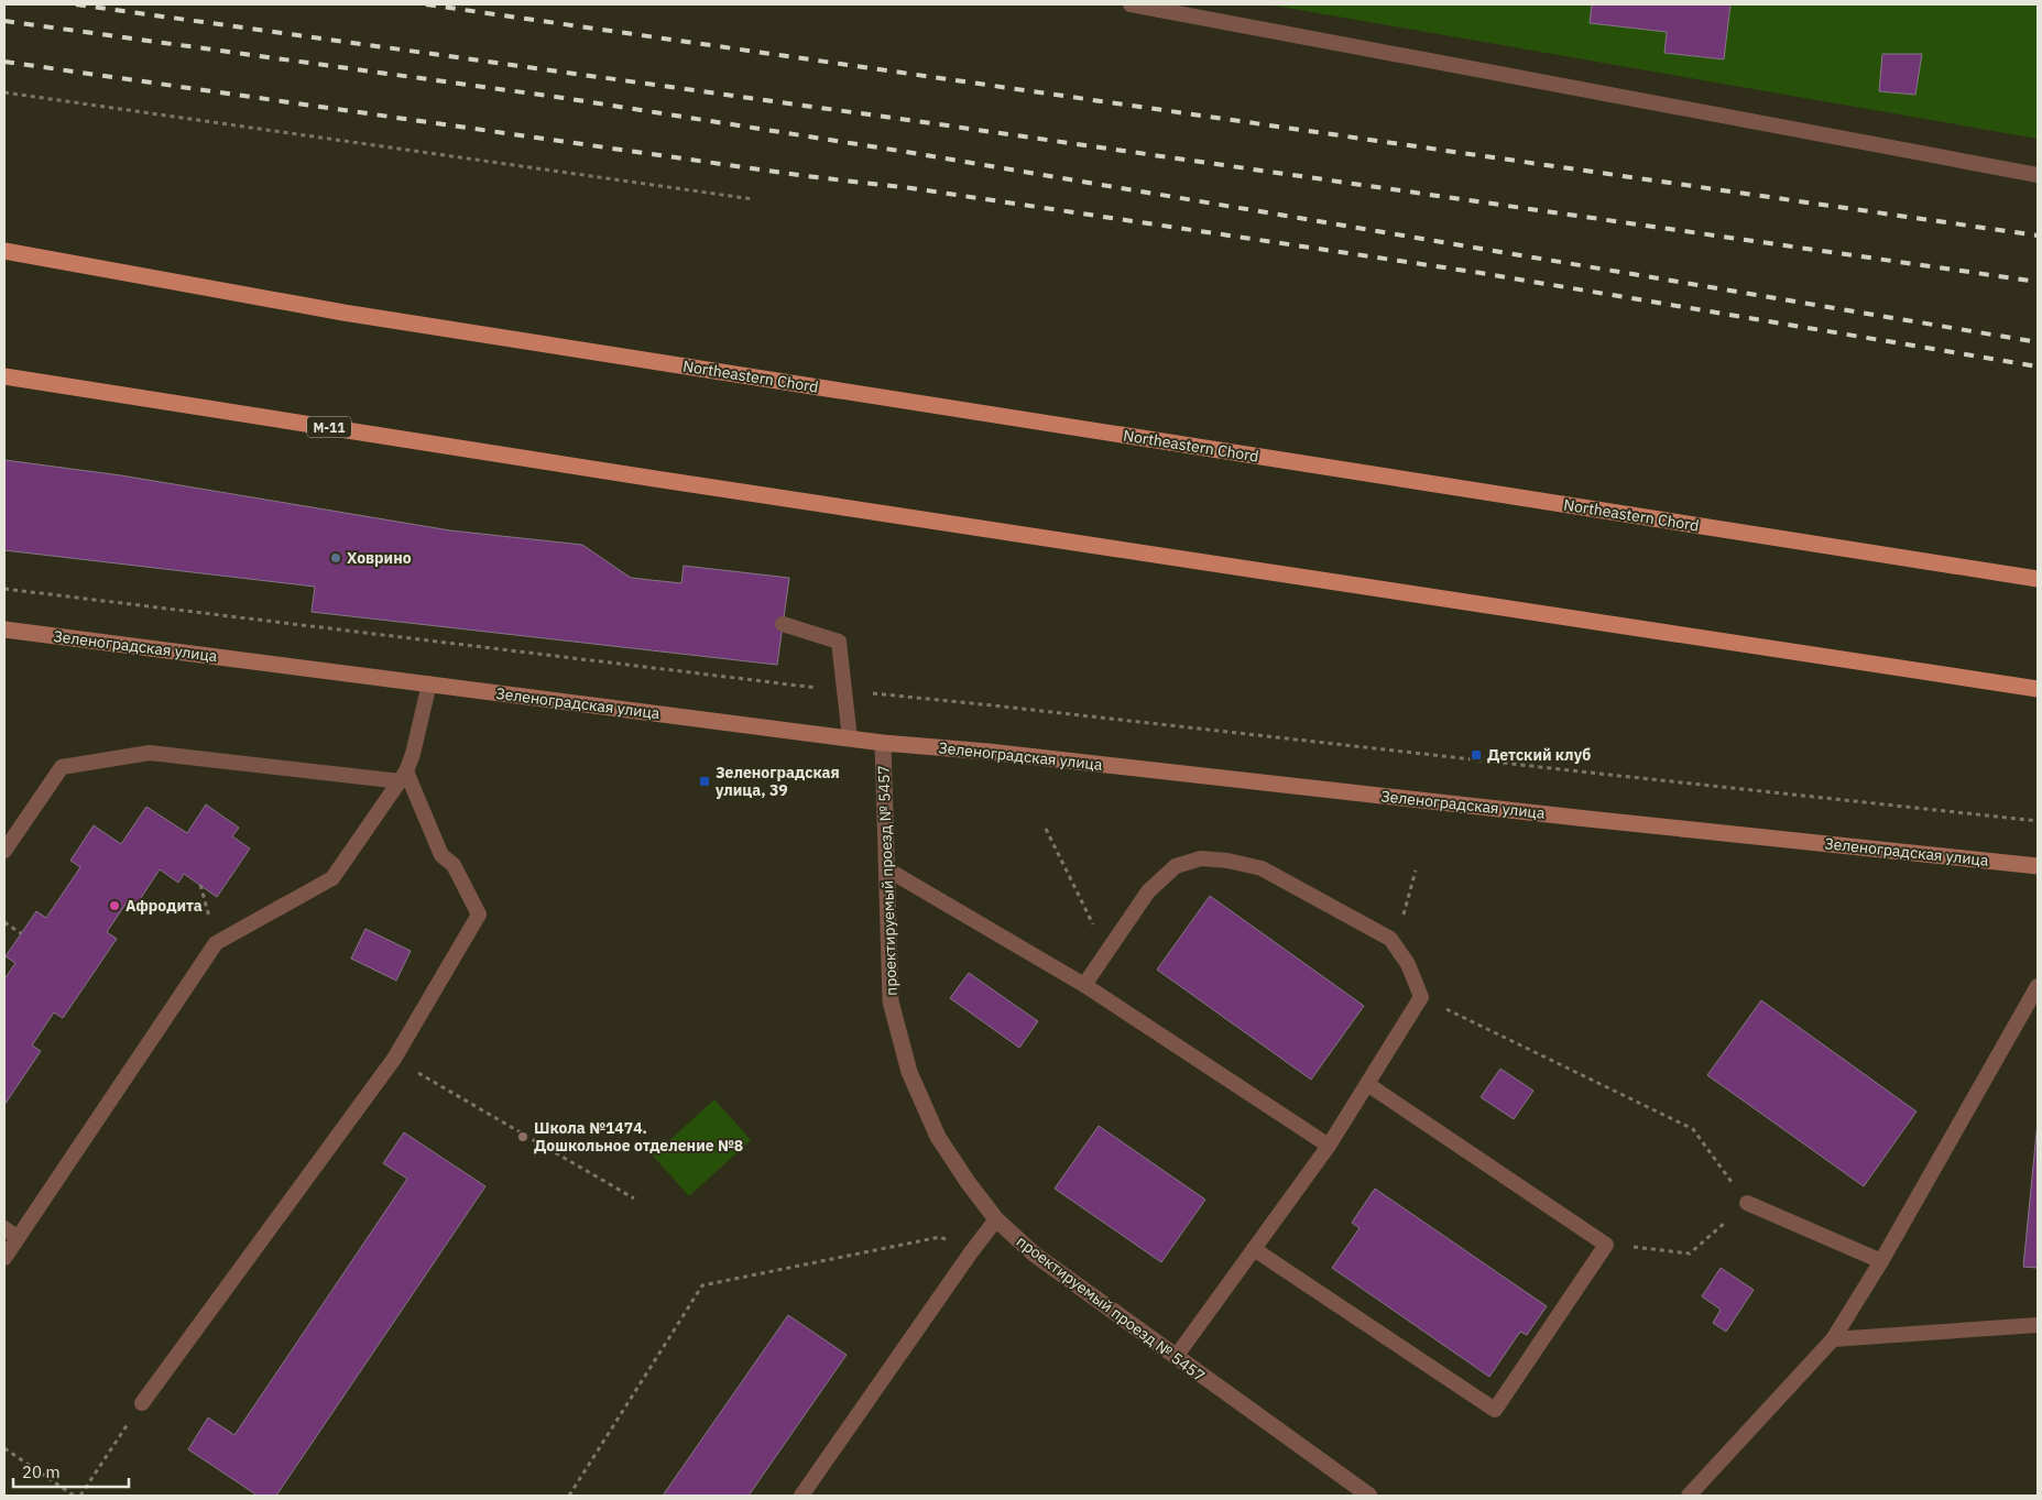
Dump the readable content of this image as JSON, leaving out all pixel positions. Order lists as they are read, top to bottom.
{
  "streets": {
    "main road": ["Northeastern Chord", "М-11"],
    "street": ["Зеленоградская улица", "проектируемый проезд № 5457"]
  },
  "crossings": [
    ["Зеленоградская улица", "проектируемый проезд № 5457"]
  ],
  "places": {
    "other": ["Ховрино", "Афродита", "Школа №1474. Дошкольное отделение №8"],
    "transit": ["Детский клуб", "Зеленоградская улица, 39"]
  },
  "scale_bar": "20 m"
}
